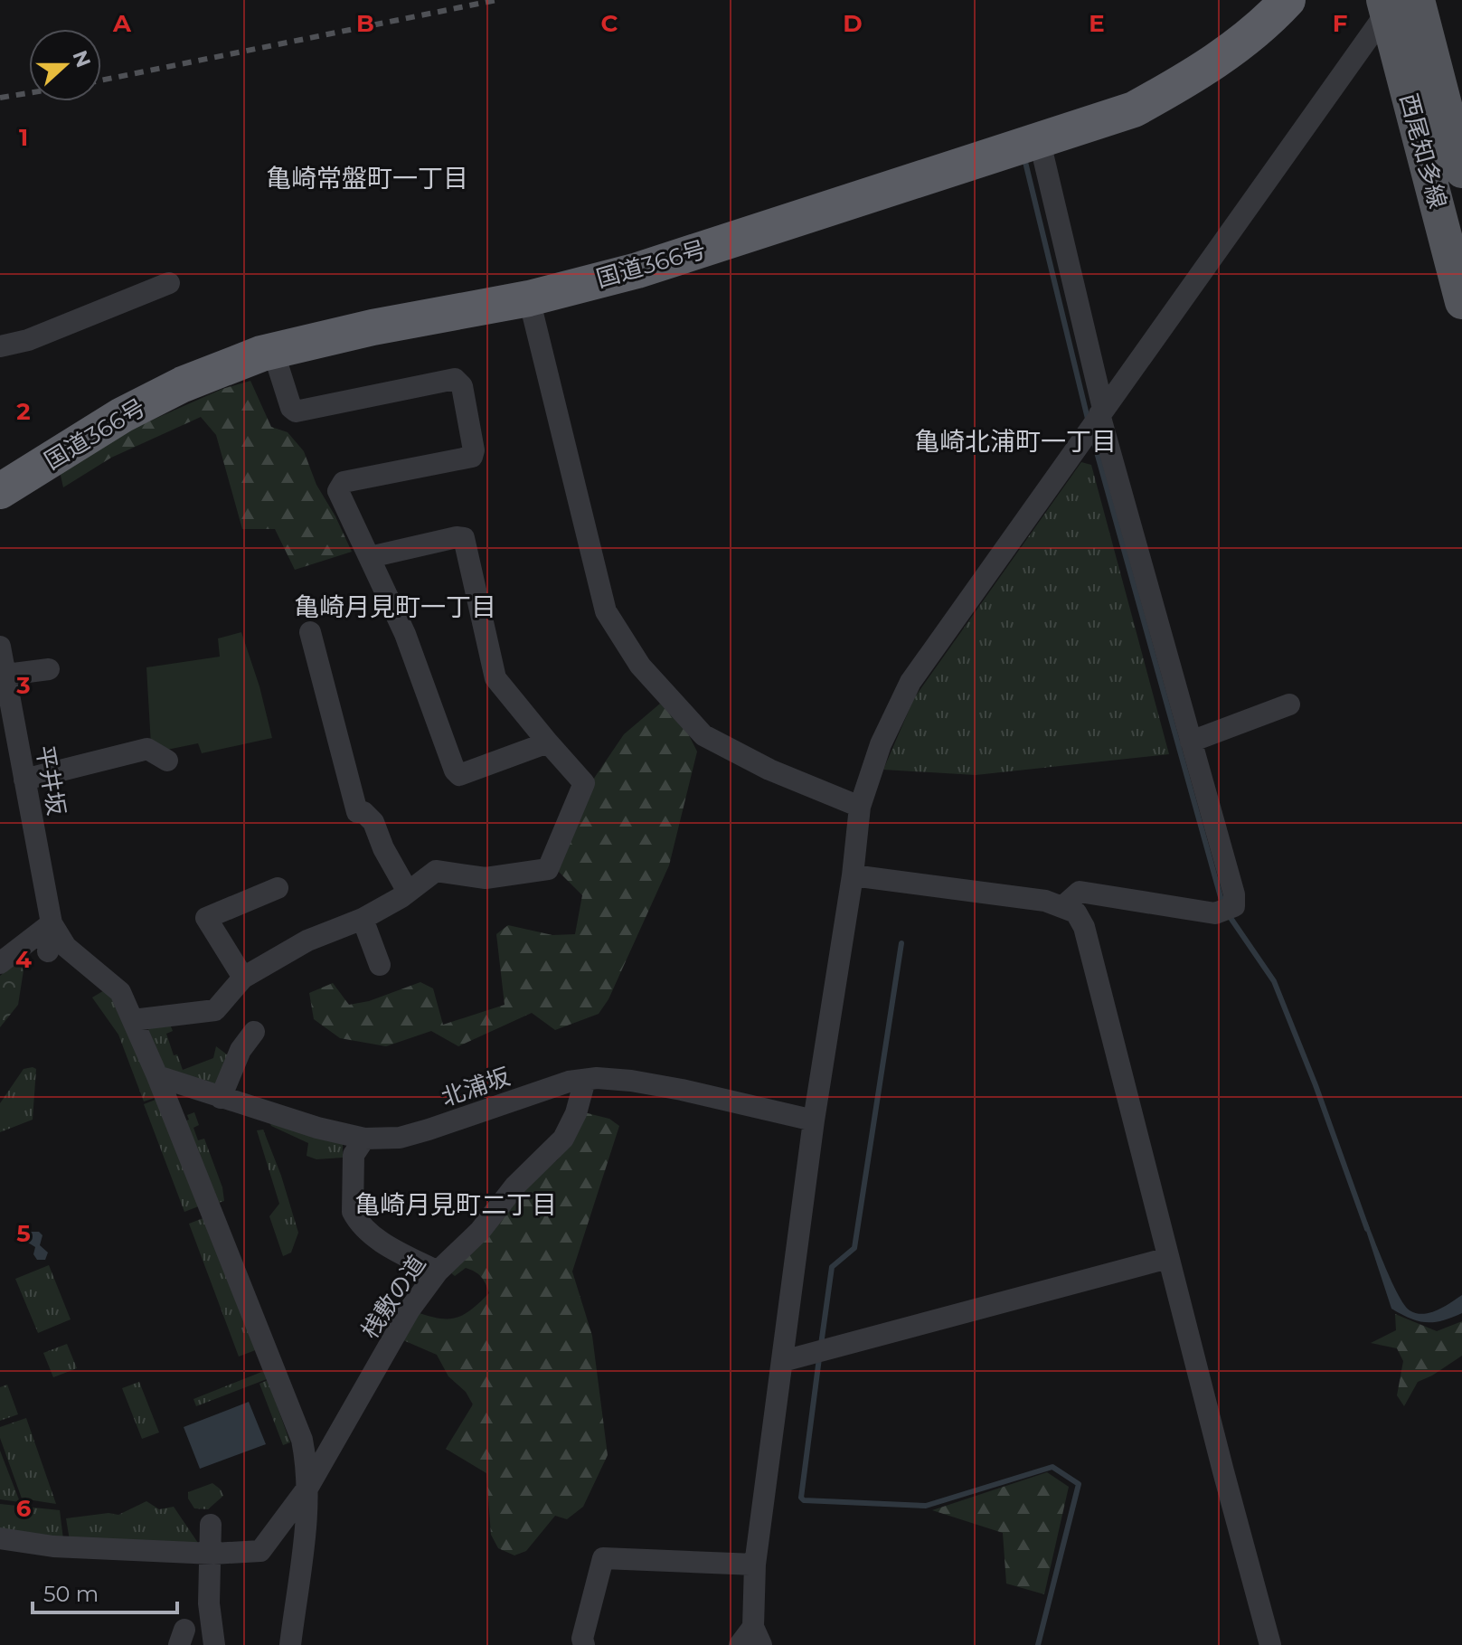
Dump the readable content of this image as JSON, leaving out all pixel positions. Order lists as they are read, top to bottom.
{
  "streets": {
    "highway": ["国道366号"],
    "main road": ["西尾知多線"],
    "street": ["平井坂", "北浦坂", "桟敷の道"]
  },
  "crossings": [
    ["北浦坂", "桟敷の道"]
  ],
  "districts": [
    "亀崎常盤町一丁目",
    "亀崎北浦町一丁目",
    "亀崎月見町一丁目",
    "亀崎月見町二丁目"
  ],
  "scale_bar": "50 m",
  "north": "right",
  "grid": {
    "columns": [
      "A",
      "B",
      "C",
      "D",
      "E",
      "F"
    ],
    "rows": [
      "1",
      "2",
      "3",
      "4",
      "5",
      "6"
    ]
  }
}
